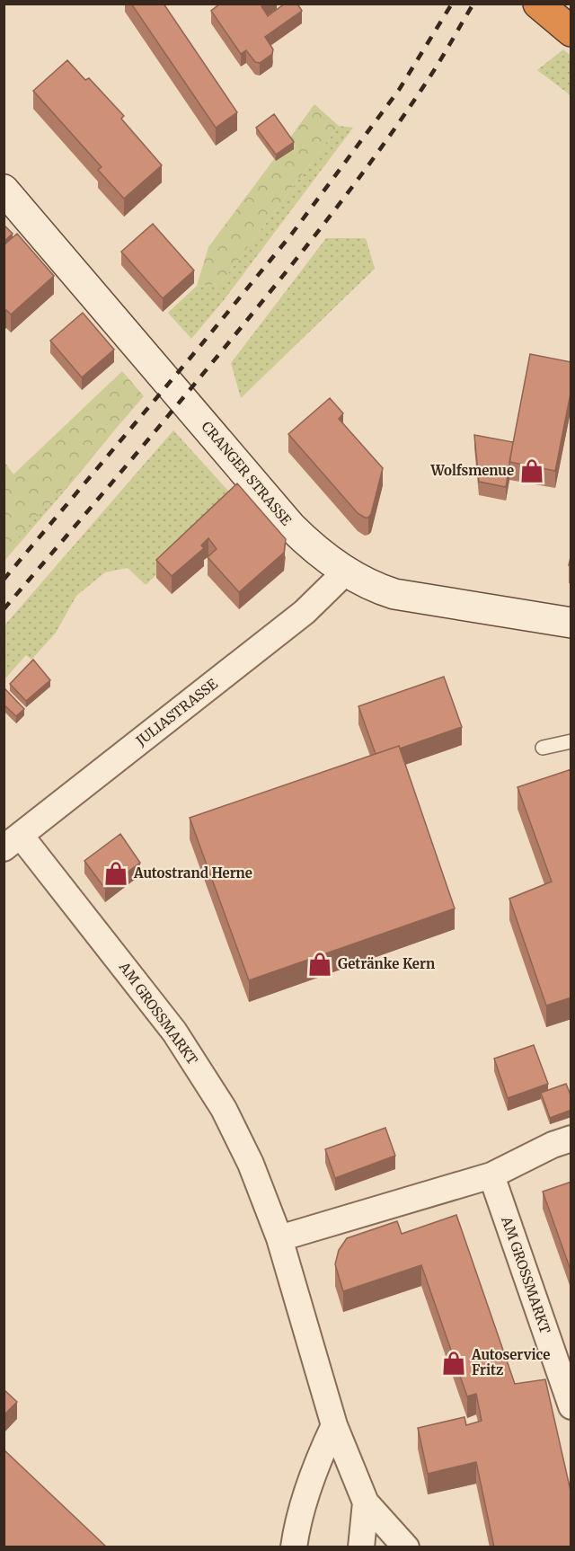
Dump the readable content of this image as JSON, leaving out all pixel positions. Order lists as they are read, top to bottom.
{
  "streets": {
    "street": ["CRANGER STRASSE", "JULIASTRASSE", "AM GROSSMARKT"]
  },
  "crossings": [
    ["CRANGER STRASSE", "JULIASTRASSE"],
    ["JULIASTRASSE", "AM GROSSMARKT"]
  ],
  "places": {
    "shop": [
      "Wolfsmenue",
      "Autostrand Herne",
      "Getränke Kern",
      "Autoservice Fritz"
    ]
  }
}
